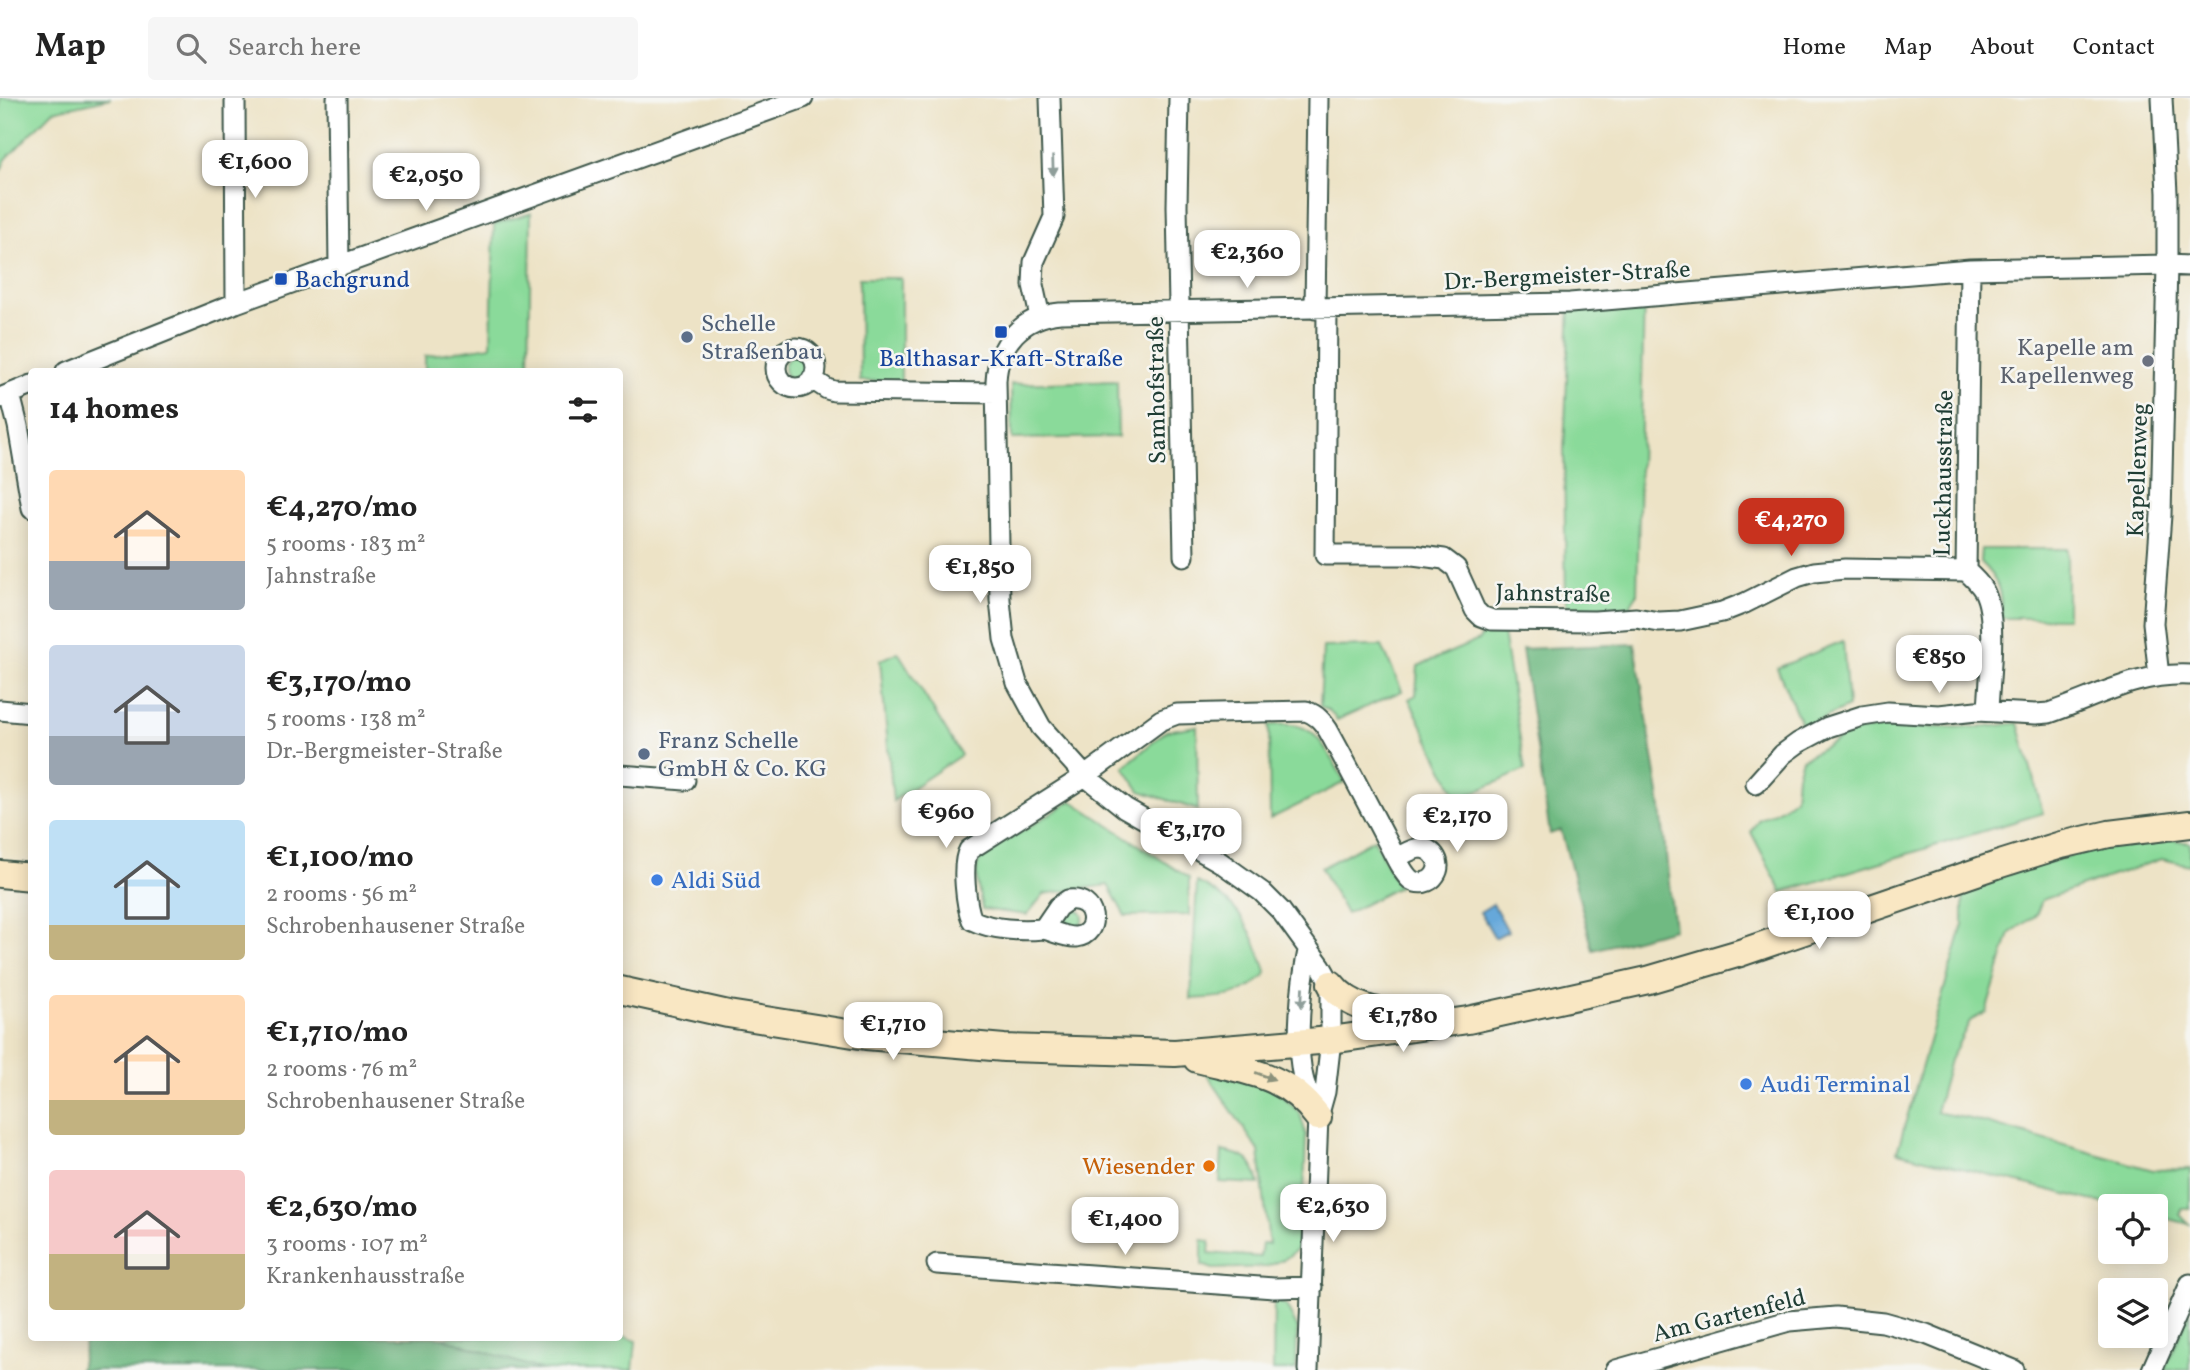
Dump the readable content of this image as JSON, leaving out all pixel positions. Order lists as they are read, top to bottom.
{
  "streets": {
    "street": [
      "Dr.-Bergmeister-Straße",
      "Samhofstraße",
      "Kapellenweg",
      "Luckhausstraße",
      "Jahnstraße",
      "Am Gartenfeld"
    ]
  },
  "crossings": [
    ["Dr.-Bergmeister-Straße", "Samhofstraße"],
    ["Dr.-Bergmeister-Straße", "Kapellenweg"],
    ["Dr.-Bergmeister-Straße", "Luckhausstraße"],
    ["Dr.-Bergmeister-Straße", "Jahnstraße"],
    ["Luckhausstraße", "Jahnstraße"]
  ],
  "places": {
    "transit": ["Bachgrund", "Balthasar-Kraft-Straße"],
    "other": [
      "Schelle Straßenbau",
      "Kapelle am Kapellenweg",
      "Franz Schelle GmbH & Co. KG",
      "Aldi Süd",
      "Audi Terminal",
      "Wiesender"
    ]
  },
  "page": {
    "header": "Map",
    "search": "Search here",
    "nav": [
      "Home",
      "Map",
      "About",
      "Contact"
    ],
    "price": [
      "€1,600",
      "€2,050",
      "€2,360",
      "€4,270",
      "€1,850",
      "€850",
      "€960",
      "€2,170",
      "€3,170",
      "€1,100",
      "€1,780",
      "€1,710",
      "€2,630",
      "€1,400"
    ],
    "heading": "14 homes",
    "list": [
      {
        "name": "€4,270/mo",
        "note": "5 rooms · 183 m² · Jahnstraße"
      },
      {
        "name": "€3,170/mo",
        "note": "5 rooms · 138 m² · Dr.-Bergmeister-Straße"
      },
      {
        "name": "€1,100/mo",
        "note": "2 rooms · 56 m² · Schrobenhausener Straße"
      },
      {
        "name": "€1,710/mo",
        "note": "2 rooms · 76 m² · Schrobenhausener Straße"
      },
      {
        "name": "€2,630/mo",
        "note": "3 rooms · 107 m² · Krankenhausstraße"
      }
    ]
  }
}
